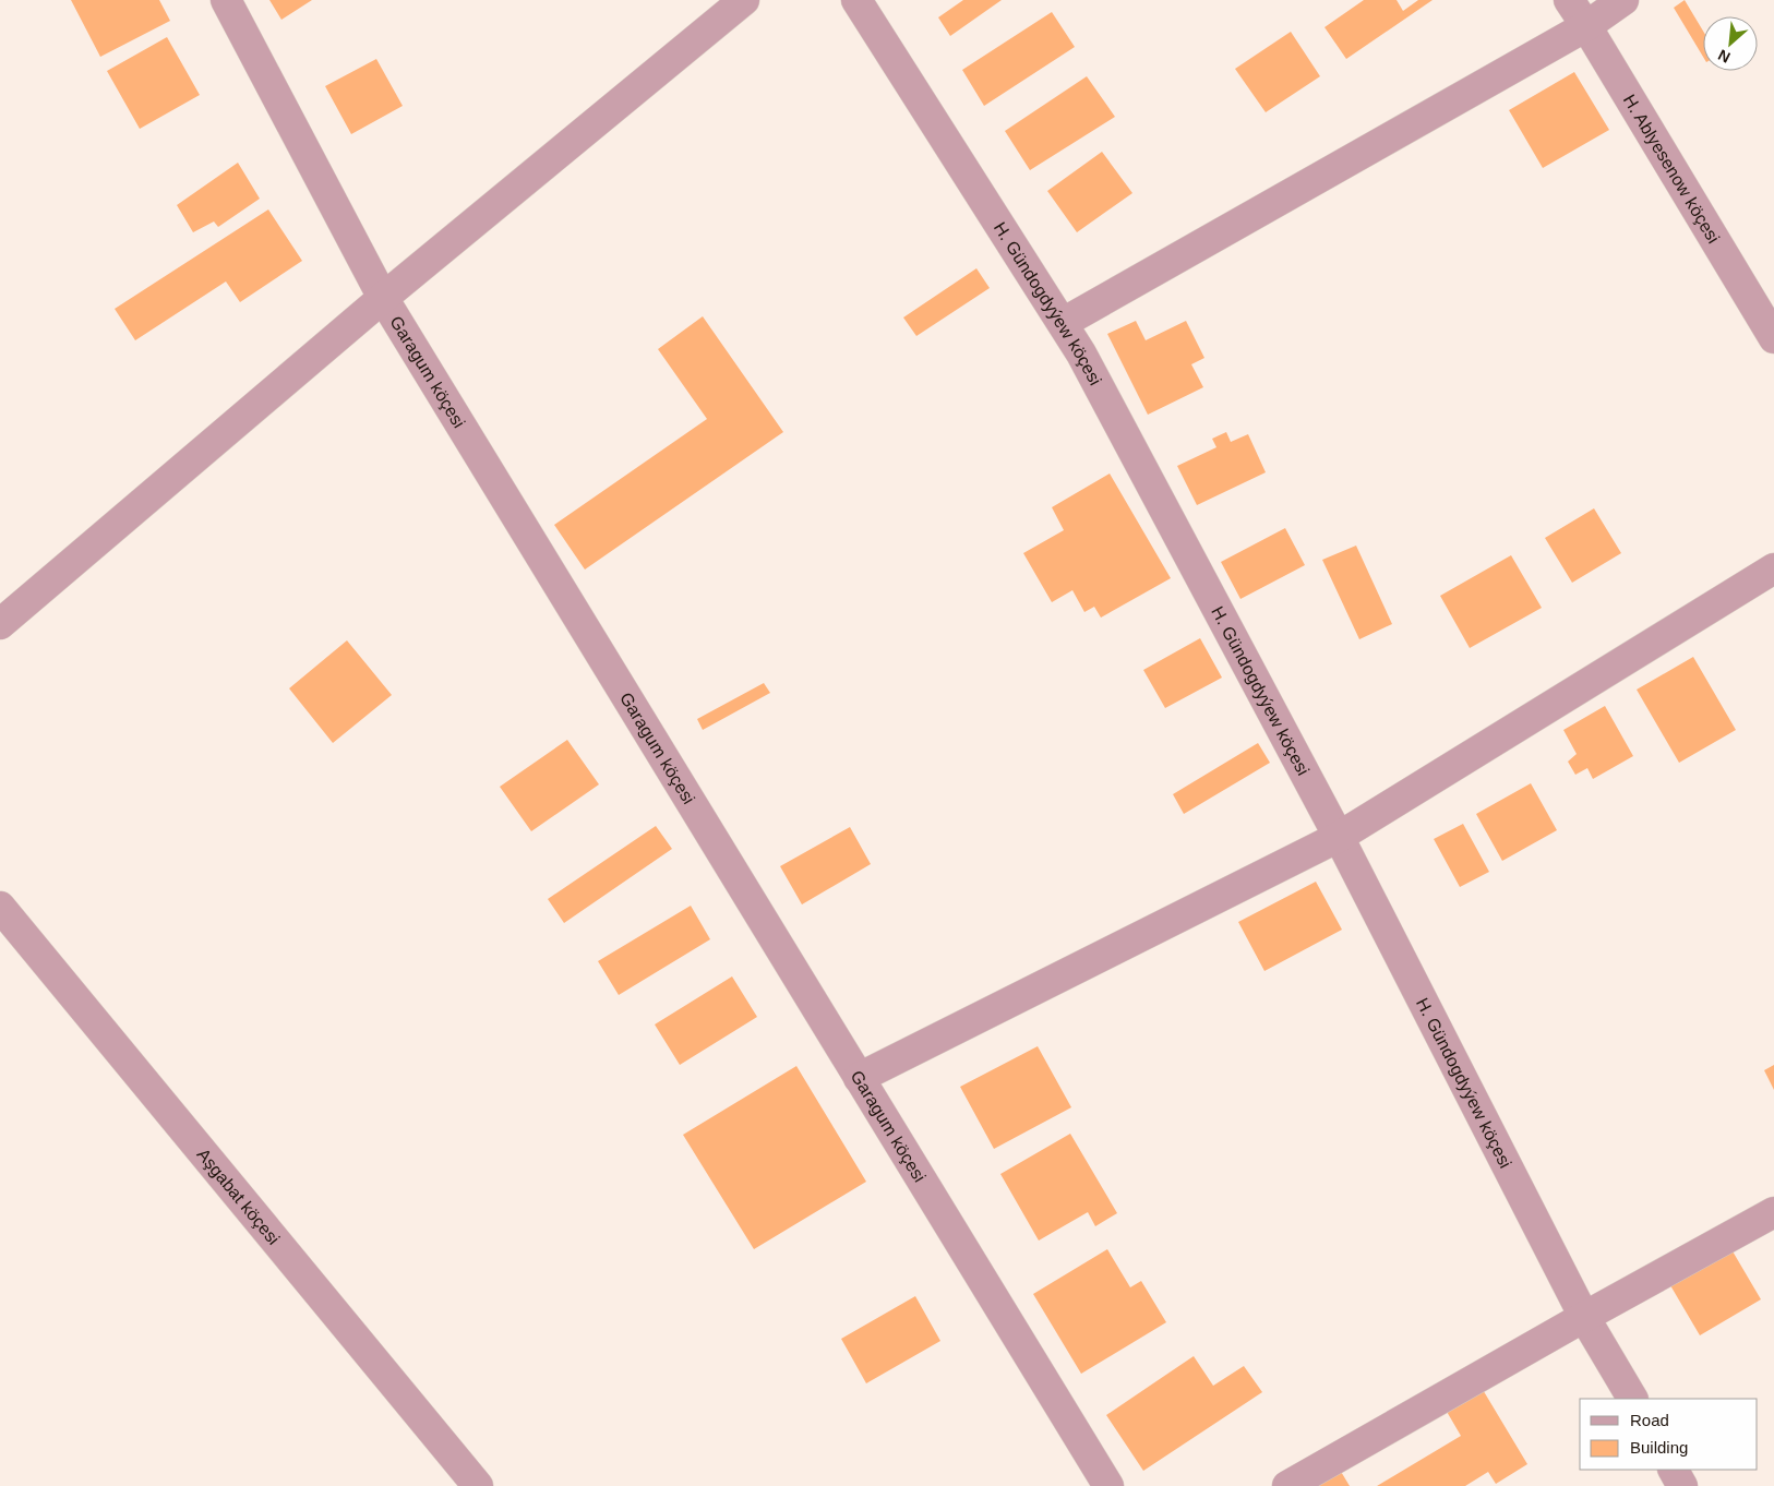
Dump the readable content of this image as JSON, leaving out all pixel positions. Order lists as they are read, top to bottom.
{
  "streets": {
    "street": [
      "H. Ablyesenow köçesi",
      "H. Gündogdyýew köçesi",
      "Garagum köçesi",
      "Aşgabat köçesi"
    ]
  },
  "legend": ["Road", "Building"],
  "north": "bottom left"
}
